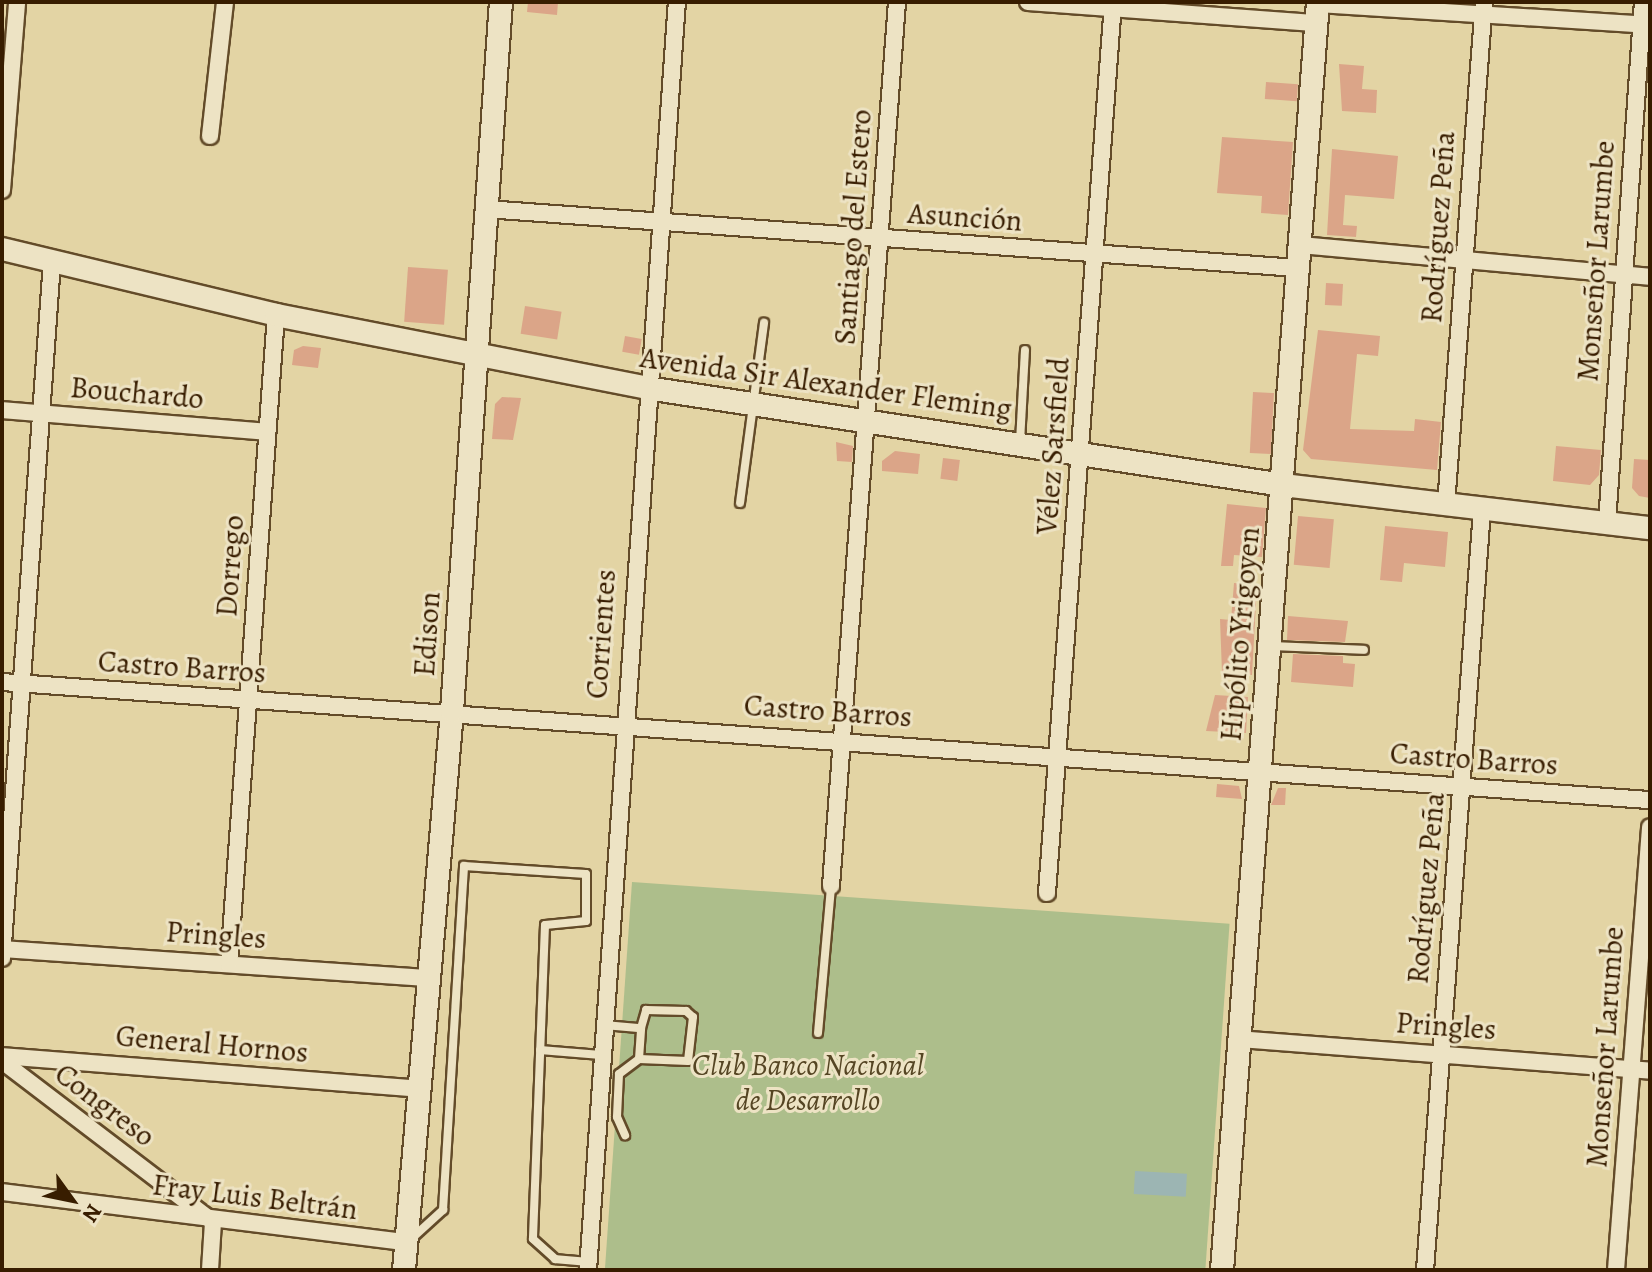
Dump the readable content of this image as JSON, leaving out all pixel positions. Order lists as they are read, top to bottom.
{
  "streets": {
    "street": [
      "Asunción",
      "Santiago del Estero",
      "Rodríguez Peña",
      "Monseñor Larumbe",
      "Avenida Sir Alexander Fleming",
      "Bouchardo",
      "Vélez Sarsfield",
      "Dorrego",
      "Edison",
      "Corrientes",
      "Hipólito Yrigoyen",
      "Castro Barros",
      "Pringles",
      "General Hornos",
      "Congreso",
      "Fray Luis Beltrán"
    ]
  },
  "crossings": [
    ["Asunción", "Santiago del Estero"],
    ["Asunción", "Vélez Sarsfield"],
    ["Asunción", "Edison"],
    ["Asunción", "Corrientes"],
    ["Asunción", "Hipólito Yrigoyen"],
    ["Santiago del Estero", "Avenida Sir Alexander Fleming"],
    ["Santiago del Estero", "Castro Barros"],
    ["Rodríguez Peña", "Avenida Sir Alexander Fleming"],
    ["Rodríguez Peña", "Castro Barros"],
    ["Rodríguez Peña", "Pringles"],
    ["Monseñor Larumbe", "Avenida Sir Alexander Fleming"],
    ["Monseñor Larumbe", "Pringles"],
    ["Avenida Sir Alexander Fleming", "Vélez Sarsfield"],
    ["Avenida Sir Alexander Fleming", "Dorrego"],
    ["Avenida Sir Alexander Fleming", "Edison"],
    ["Avenida Sir Alexander Fleming", "Corrientes"],
    ["Avenida Sir Alexander Fleming", "Hipólito Yrigoyen"],
    ["Bouchardo", "Dorrego"],
    ["Vélez Sarsfield", "Castro Barros"],
    ["Dorrego", "Castro Barros"],
    ["Dorrego", "Pringles"],
    ["Edison", "Castro Barros"],
    ["Edison", "Pringles"],
    ["Edison", "General Hornos"],
    ["Edison", "Fray Luis Beltrán"],
    ["Corrientes", "Castro Barros"],
    ["Hipólito Yrigoyen", "Castro Barros"],
    ["Hipólito Yrigoyen", "Pringles"],
    ["General Hornos", "Congreso"],
    ["Congreso", "Fray Luis Beltrán"]
  ],
  "parks": ["Club Banco Nacional de Desarrollo"],
  "north": "bottom right"
}
